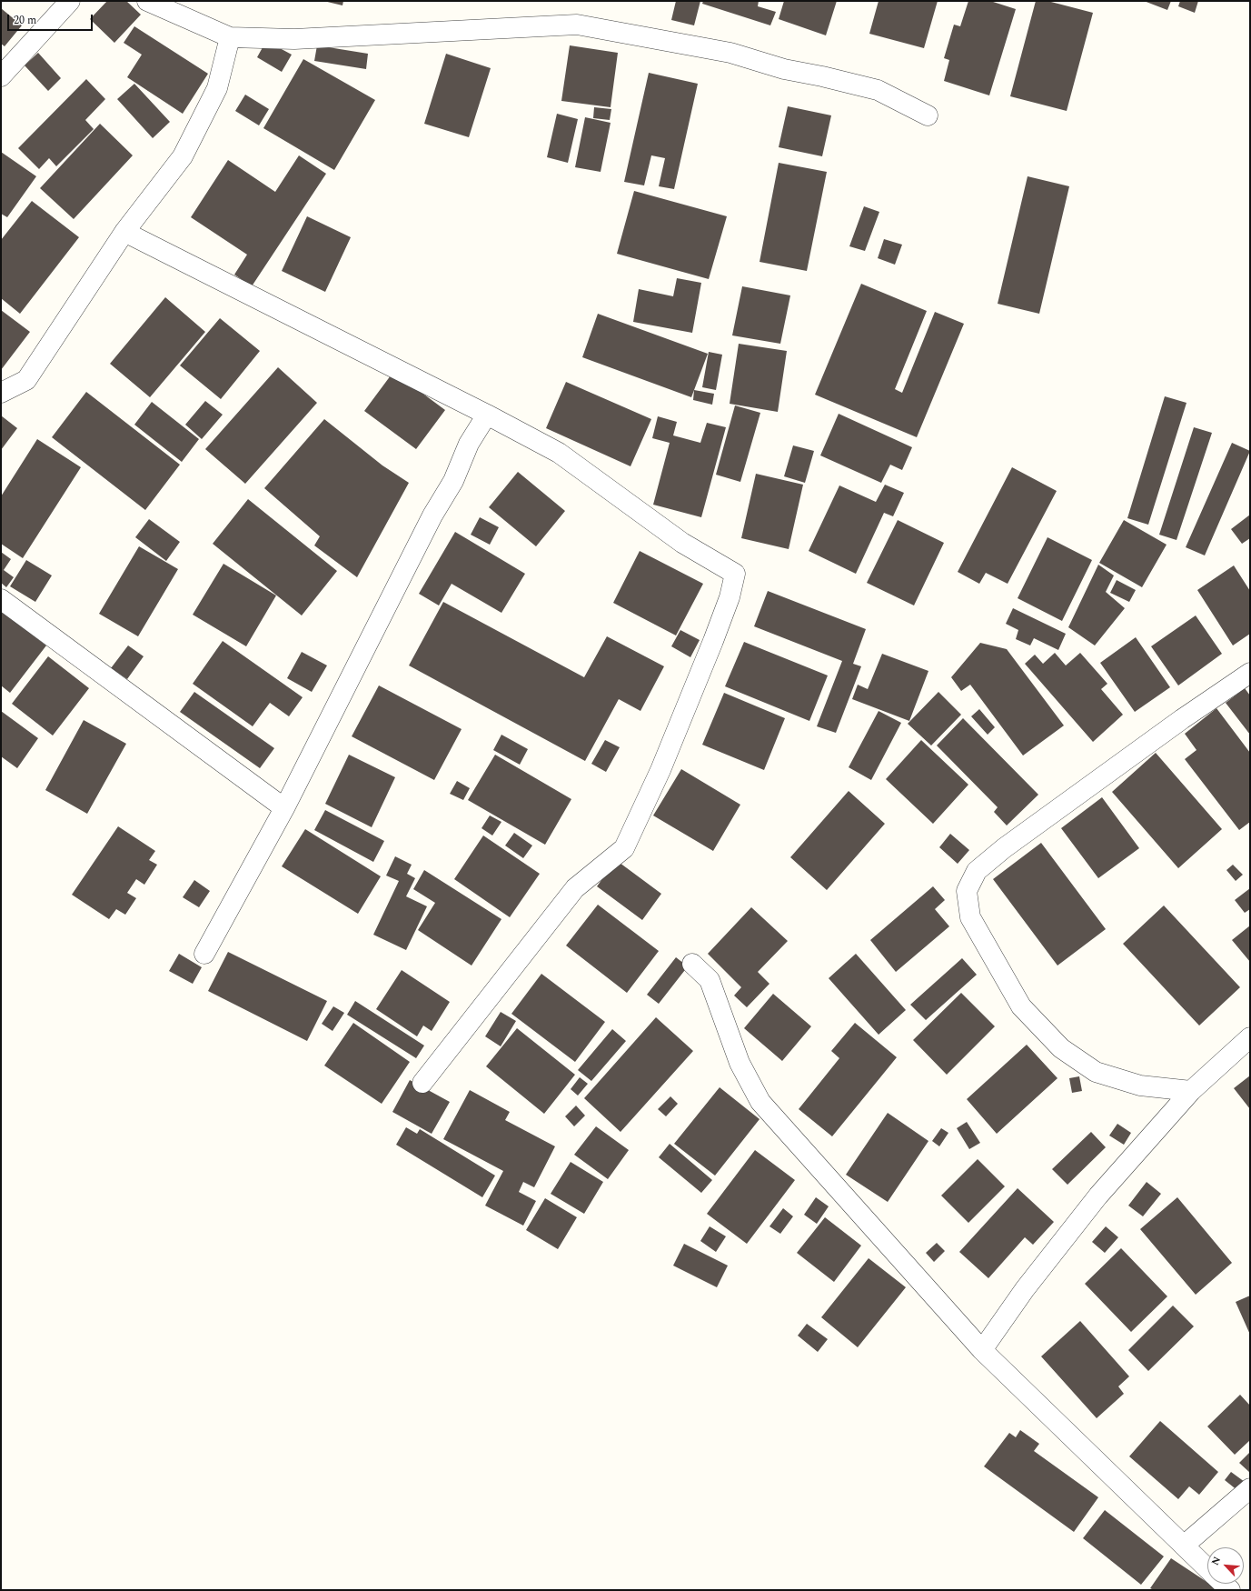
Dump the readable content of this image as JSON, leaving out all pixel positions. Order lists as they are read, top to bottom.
{
  "scale_bar": "20 m",
  "north": "top left"
}
